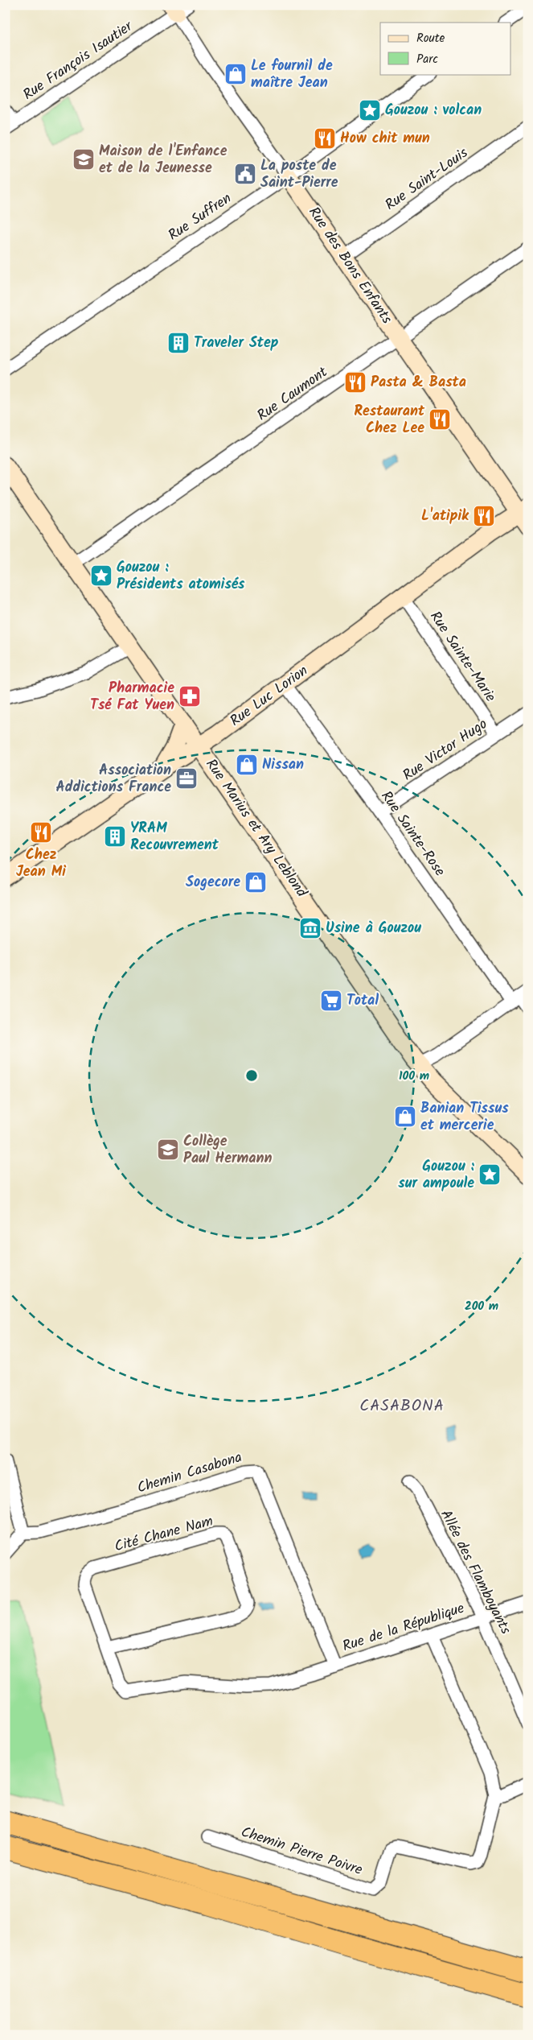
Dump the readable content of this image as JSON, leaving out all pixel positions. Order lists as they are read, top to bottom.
{
  "streets": {
    "street": [
      "Rue François Isautier",
      "Rue Saint-Louis",
      "Rue Suffren",
      "Rue des Bons Enfants",
      "Rue Caumont",
      "Rue Sainte-Marie",
      "Rue Luc Lorion",
      "Rue Victor Hugo",
      "Rue Marius et Ary Leblond",
      "Rue Sainte-Rose",
      "Chemin Casabona",
      "Cité Chane Nam",
      "Allée des Flamboyants",
      "Rue de la République",
      "Chemin Pierre Poivre"
    ]
  },
  "crossings": [
    ["Rue François Isautier", "Rue des Bons Enfants"],
    ["Rue Saint-Louis", "Rue des Bons Enfants"],
    ["Rue Suffren", "Rue des Bons Enfants"],
    ["Rue des Bons Enfants", "Rue Caumont"],
    ["Rue des Bons Enfants", "Rue Luc Lorion"],
    ["Rue Caumont", "Rue Marius et Ary Leblond"],
    ["Rue Sainte-Marie", "Rue Luc Lorion"],
    ["Rue Sainte-Marie", "Rue Victor Hugo"],
    ["Rue Luc Lorion", "Rue Marius et Ary Leblond"],
    ["Rue Luc Lorion", "Rue Sainte-Rose"],
    ["Rue Victor Hugo", "Rue Sainte-Rose"],
    ["Chemin Casabona", "Cité Chane Nam"],
    ["Chemin Casabona", "Rue de la République"],
    ["Cité Chane Nam", "Rue de la République"],
    ["Allée des Flamboyants", "Rue de la République"],
    ["Rue de la République", "Chemin Pierre Poivre"]
  ],
  "districts": ["CASABONA"],
  "places": {
    "shop": [
      "Le fournil de maître Jean",
      "Nissan",
      "Sogecore",
      "Banian Tissus et mercerie"
    ],
    "place": ["Gouzou : volcan", "Gouzou : Présidents atomisés", "Gouzou : sur ampoule"],
    "restaurant": [
      "How chit mun",
      "Pasta & Basta",
      "Restaurant Chez Lee",
      "L'atipik",
      "Chez Jean Mi"
    ],
    "school or university": ["Maison de l'Enfance et de la Jeunesse", "Collège Paul Hermann"],
    "public building": ["La poste de Saint-Pierre"],
    "building": ["Traveler Step", "YRAM Recouvrement"],
    "pharmacy": ["Pharmacie Tsé Fat Yuen"],
    "office": ["Association Addictions France"],
    "museum": ["Usine à Gouzou"],
    "supermarket": ["Total"]
  },
  "legend": ["Route", "Parc"],
  "rings": ["100 m", "200 m"]
}
